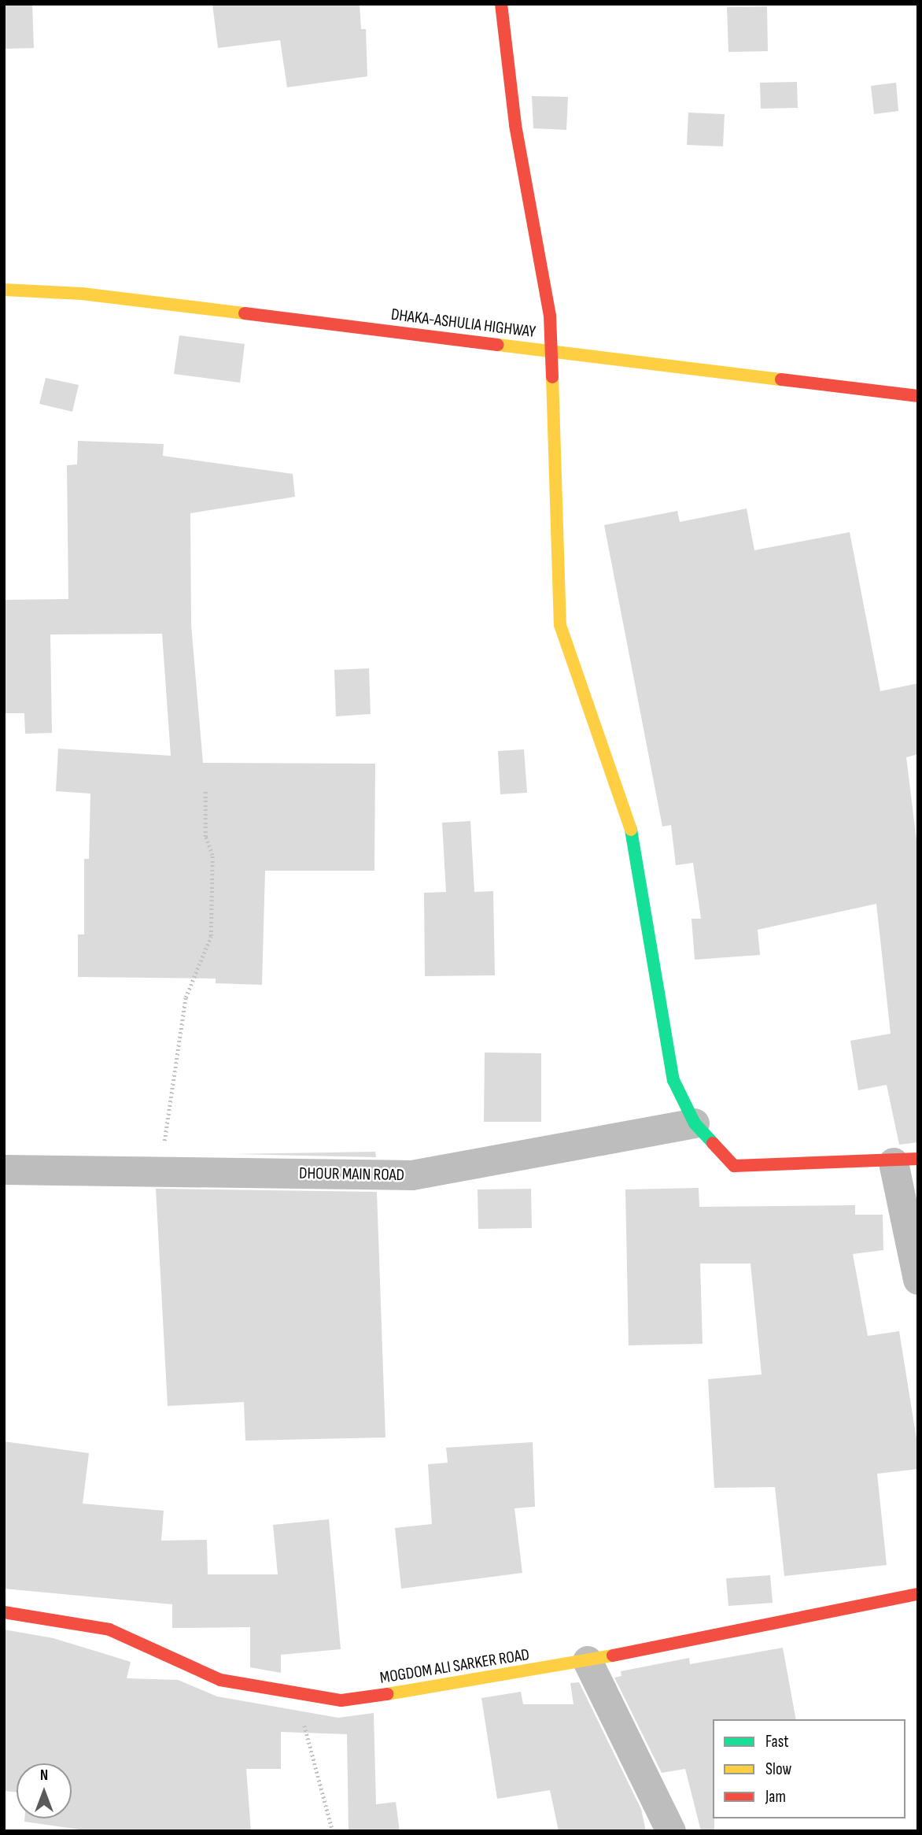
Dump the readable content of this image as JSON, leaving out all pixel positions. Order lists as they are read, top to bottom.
{
  "streets": {
    "main road": ["DHAKA-ASHULIA HIGHWAY", "MOGDOM ALI SARKER ROAD"],
    "street": ["DHOUR MAIN ROAD"]
  },
  "legend": ["Fast", "Slow", "Jam"],
  "north": "top"
}
